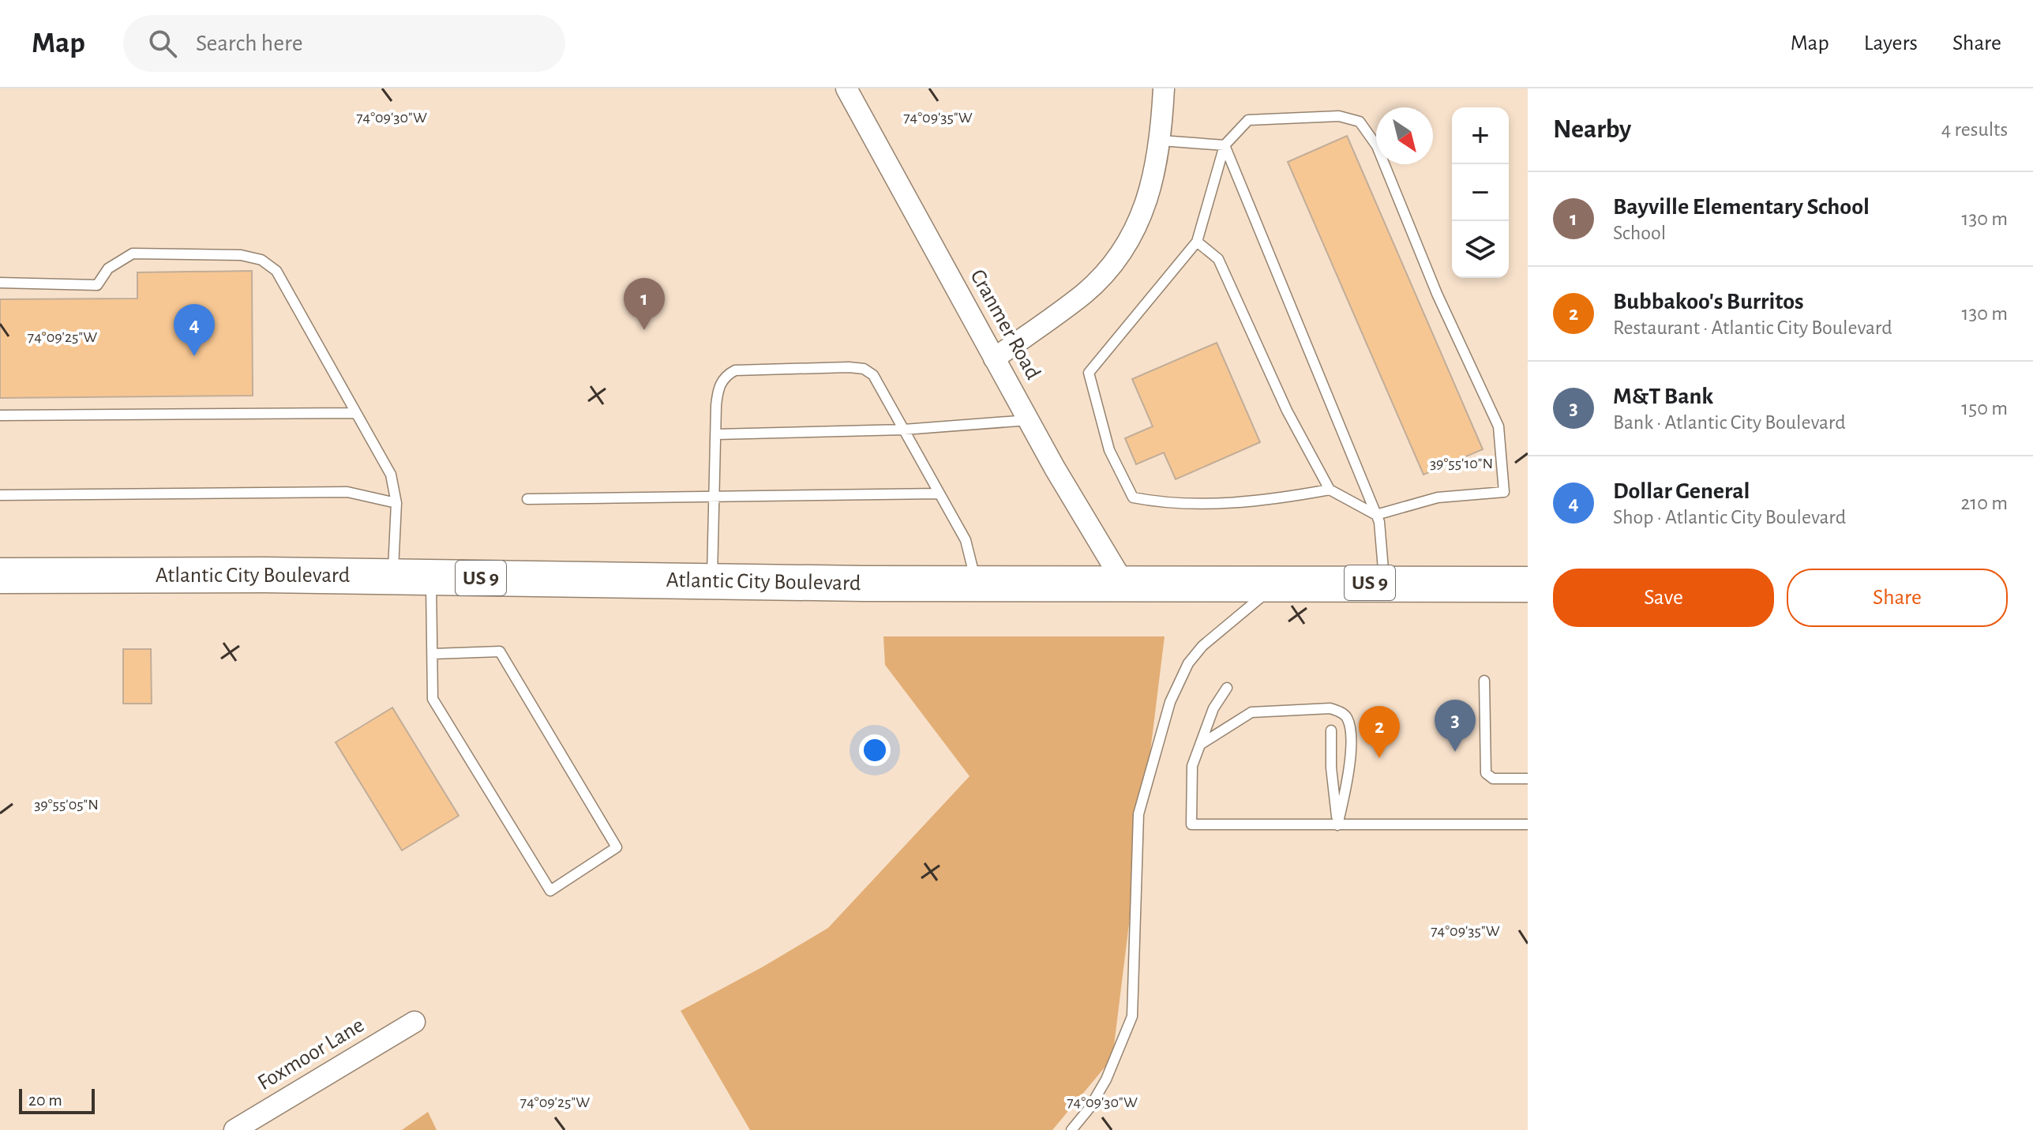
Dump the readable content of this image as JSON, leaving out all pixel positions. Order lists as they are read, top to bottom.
{
  "streets": {
    "highway": ["Atlantic City Boulevard", "US 9"],
    "street": ["Cranmer Road", "Foxmoor Lane"]
  },
  "crossings": [
    ["Cranmer Road", "Atlantic City Boulevard"]
  ],
  "scale_bar": "20 m",
  "north": "bottom right",
  "page": {
    "header": "Map",
    "search": "Search here",
    "nav": ["Map", "Layers", "Share"],
    "heading": ["Nearby", "4 results"],
    "map_buttons": ["+", "−"],
    "list": [
      {
        "mark": "1",
        "name": "Bayville Elementary School",
        "note": "School",
        "value": "130 m"
      },
      {
        "mark": "2",
        "name": "Bubbakoo's Burritos",
        "note": "Restaurant · Atlantic City Boulevard",
        "value": "130 m"
      },
      {
        "mark": "3",
        "name": "M&T Bank",
        "note": "Bank · Atlantic City Boulevard",
        "value": "150 m"
      },
      {
        "mark": "4",
        "name": "Dollar General",
        "note": "Shop · Atlantic City Boulevard",
        "value": "210 m"
      }
    ],
    "pins": [
      "1",
      "4",
      "3",
      "2"
    ],
    "buttons": ["Save", "Share"],
    "scale": "20 m"
  },
  "coordinates": [
    "74°09'30\"W",
    "74°09'35\"W",
    "74°09'25\"W",
    "39°55'10\"N",
    "39°55'05\"N"
  ]
}
